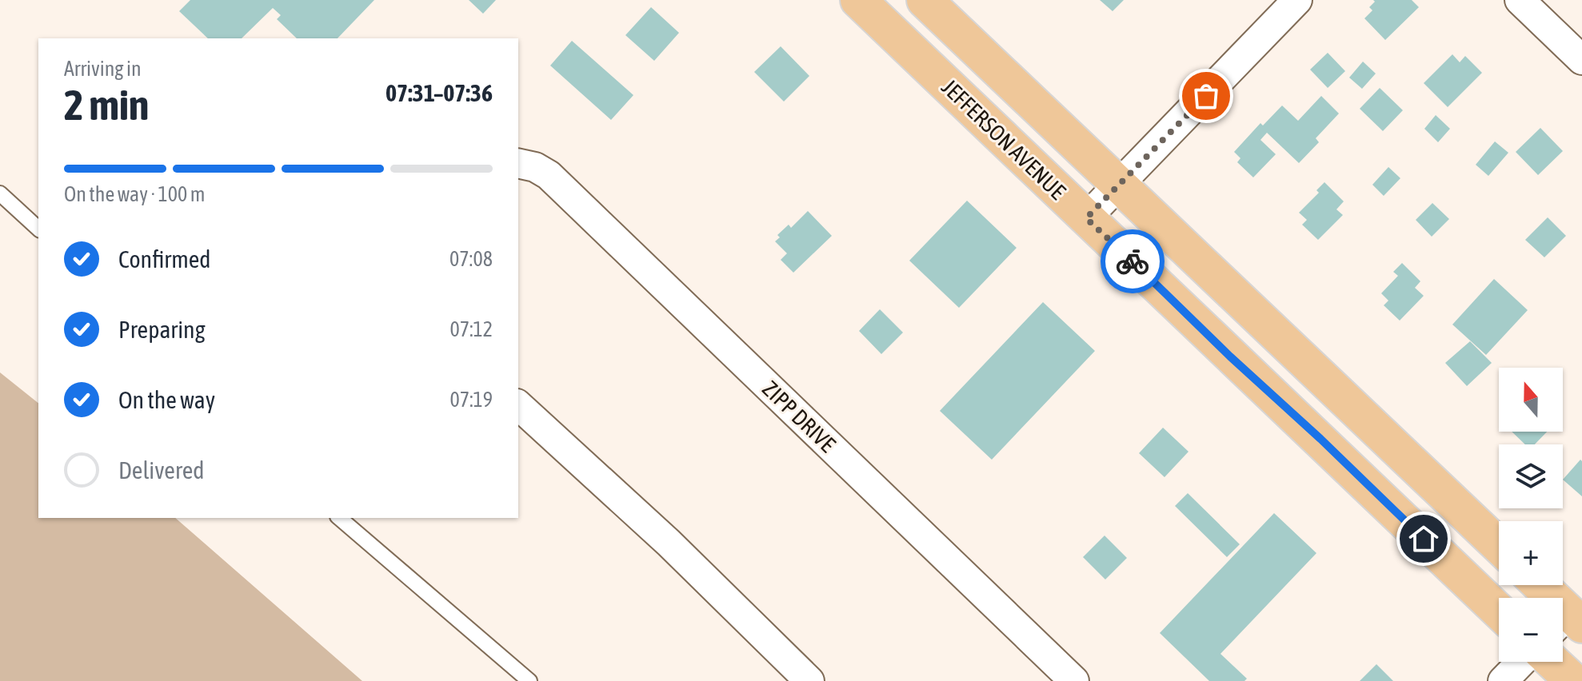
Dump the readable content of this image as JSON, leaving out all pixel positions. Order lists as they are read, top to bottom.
{
  "streets": {
    "main road": ["JEFFERSON AVENUE"],
    "street": ["ZIPP DRIVE"]
  },
  "north": "top",
  "page": {
    "heading": ["2 min", "Arriving in", "07:31–07:36"],
    "bar": "On the way · 100 m",
    "list": [
      ["Confirmed", "07:08"],
      ["Preparing", "07:12"],
      ["On the way", "07:19"],
      "Delivered"
    ],
    "map_buttons": ["+", "−"]
  }
}
